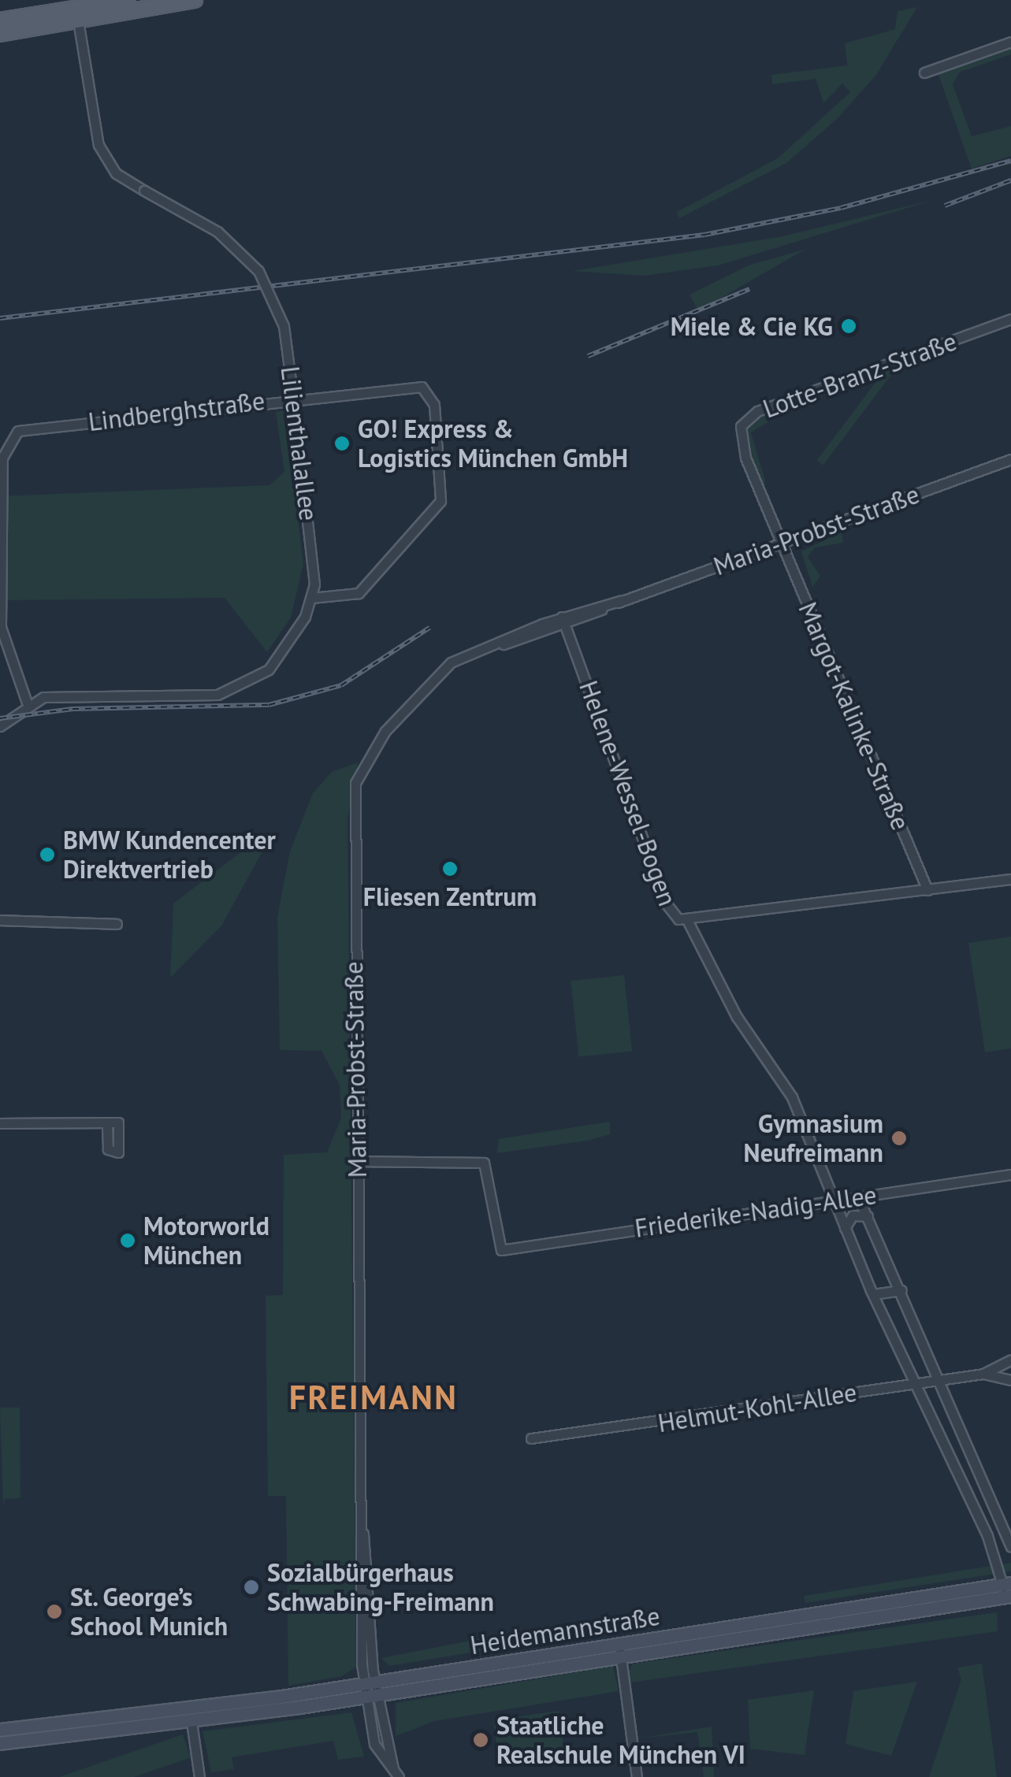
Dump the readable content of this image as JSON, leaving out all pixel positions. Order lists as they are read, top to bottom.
{
  "streets": {
    "main road": ["Heidemannstraße"],
    "street": [
      "Lotte-Branz-Straße",
      "Lindberghstraße",
      "Lilienthalallee",
      "Maria-Probst-Straße",
      "Margot-Kalinke-Straße",
      "Helene-Wessel-Bogen",
      "Friederike-Nadig-Allee",
      "Helmut-Kohl-Allee"
    ]
  },
  "crossings": [
    ["Lotte-Branz-Straße", "Maria-Probst-Straße"],
    ["Lotte-Branz-Straße", "Margot-Kalinke-Straße"],
    ["Lindberghstraße", "Lilienthalallee"],
    ["Maria-Probst-Straße", "Margot-Kalinke-Straße"],
    ["Maria-Probst-Straße", "Helene-Wessel-Bogen"],
    ["Maria-Probst-Straße", "Friederike-Nadig-Allee"],
    ["Maria-Probst-Straße", "Heidemannstraße"],
    ["Margot-Kalinke-Straße", "Helene-Wessel-Bogen"]
  ],
  "districts": ["FREIMANN"],
  "places": [
    "Miele & Cie KG",
    "GO! Express & Logistics München GmbH",
    "BMW Kundencenter Direktvertrieb",
    "Fliesen Zentrum",
    "Gymnasium Neufreimann",
    "Motorworld München",
    "Sozialbürgerhaus Schwabing-Freimann",
    "St. George’s School Munich",
    "Staatliche Realschule München VI"
  ]
}
